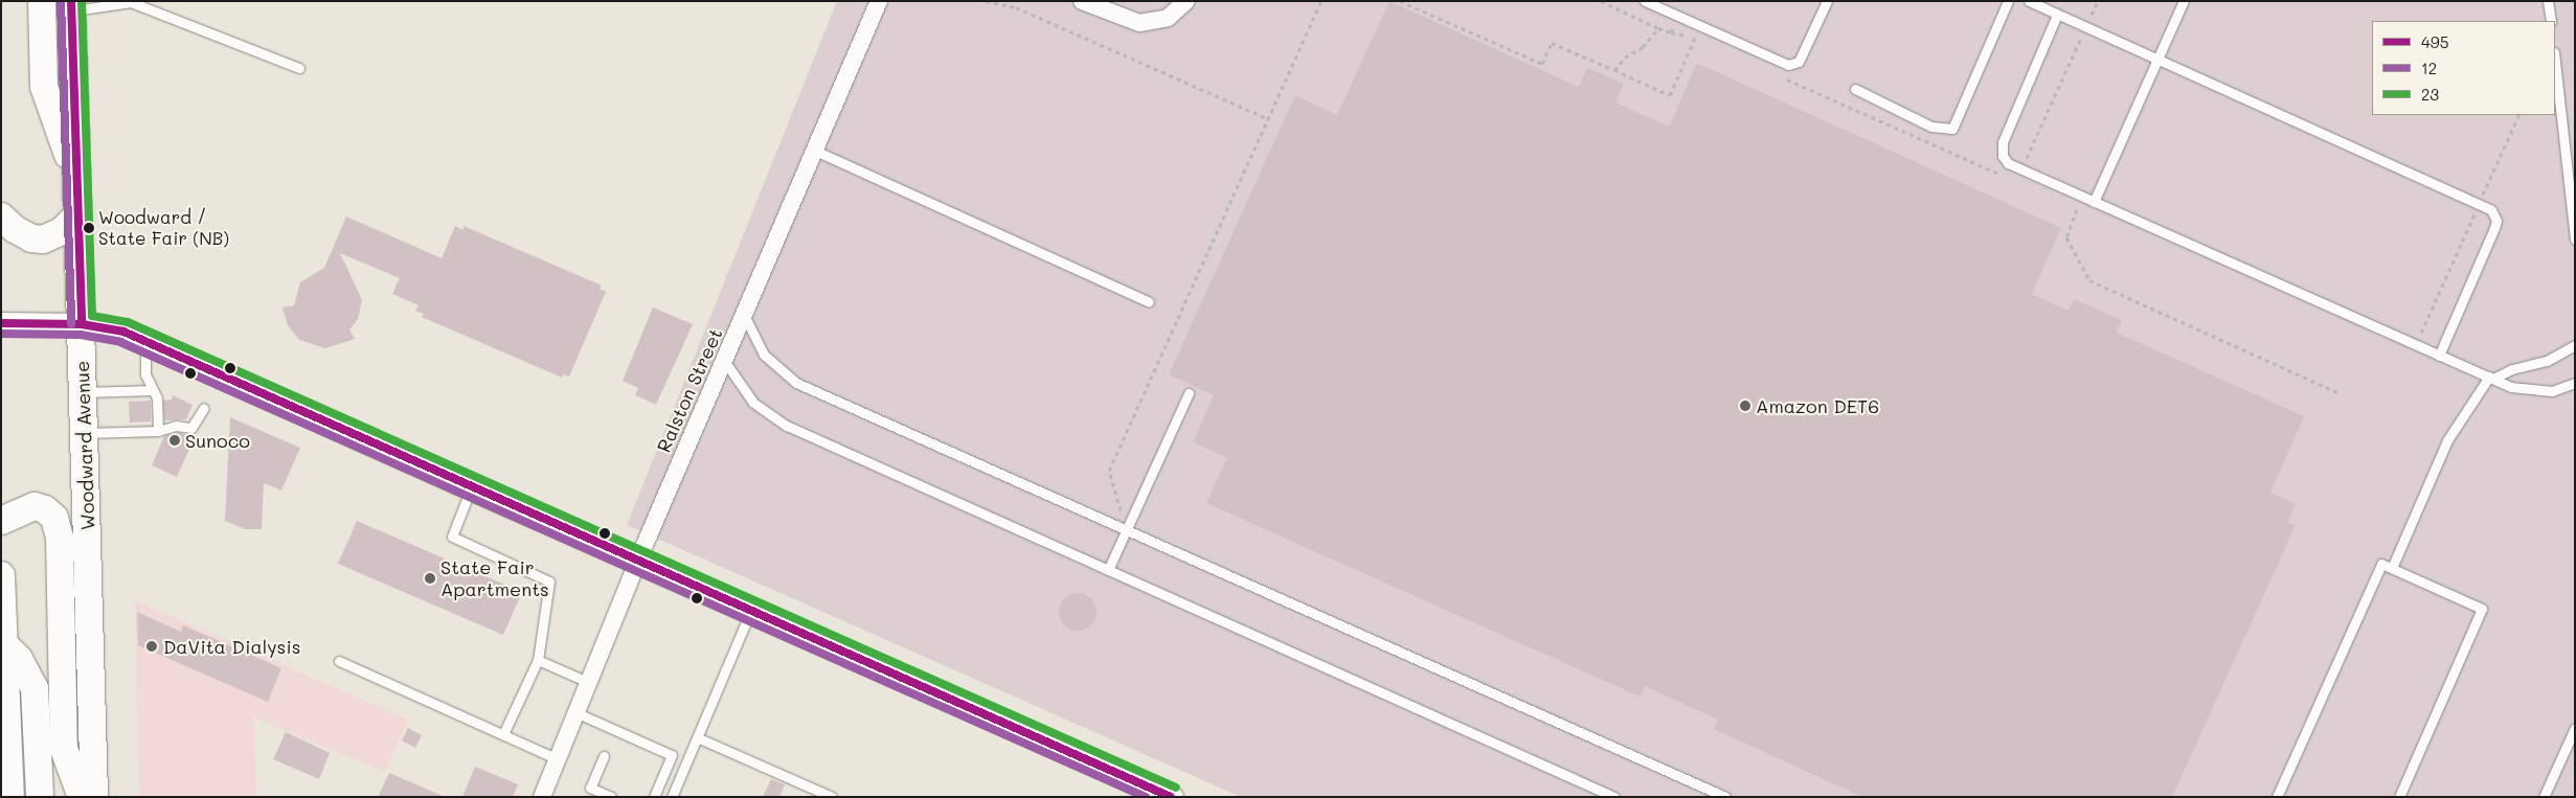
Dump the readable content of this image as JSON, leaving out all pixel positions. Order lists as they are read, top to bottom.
{
  "streets": {
    "main road": ["Woodward Avenue"],
    "street": ["Ralston Street"]
  },
  "places": [
    "Woodward / State Fair (NB)",
    "Amazon DET6",
    "Sunoco",
    "State Fair Apartments",
    "DaVita Dialysis"
  ],
  "lines": ["transit line 495", "transit line 12", "transit line 23"],
  "legend": ["495", "12", "23"]
}
